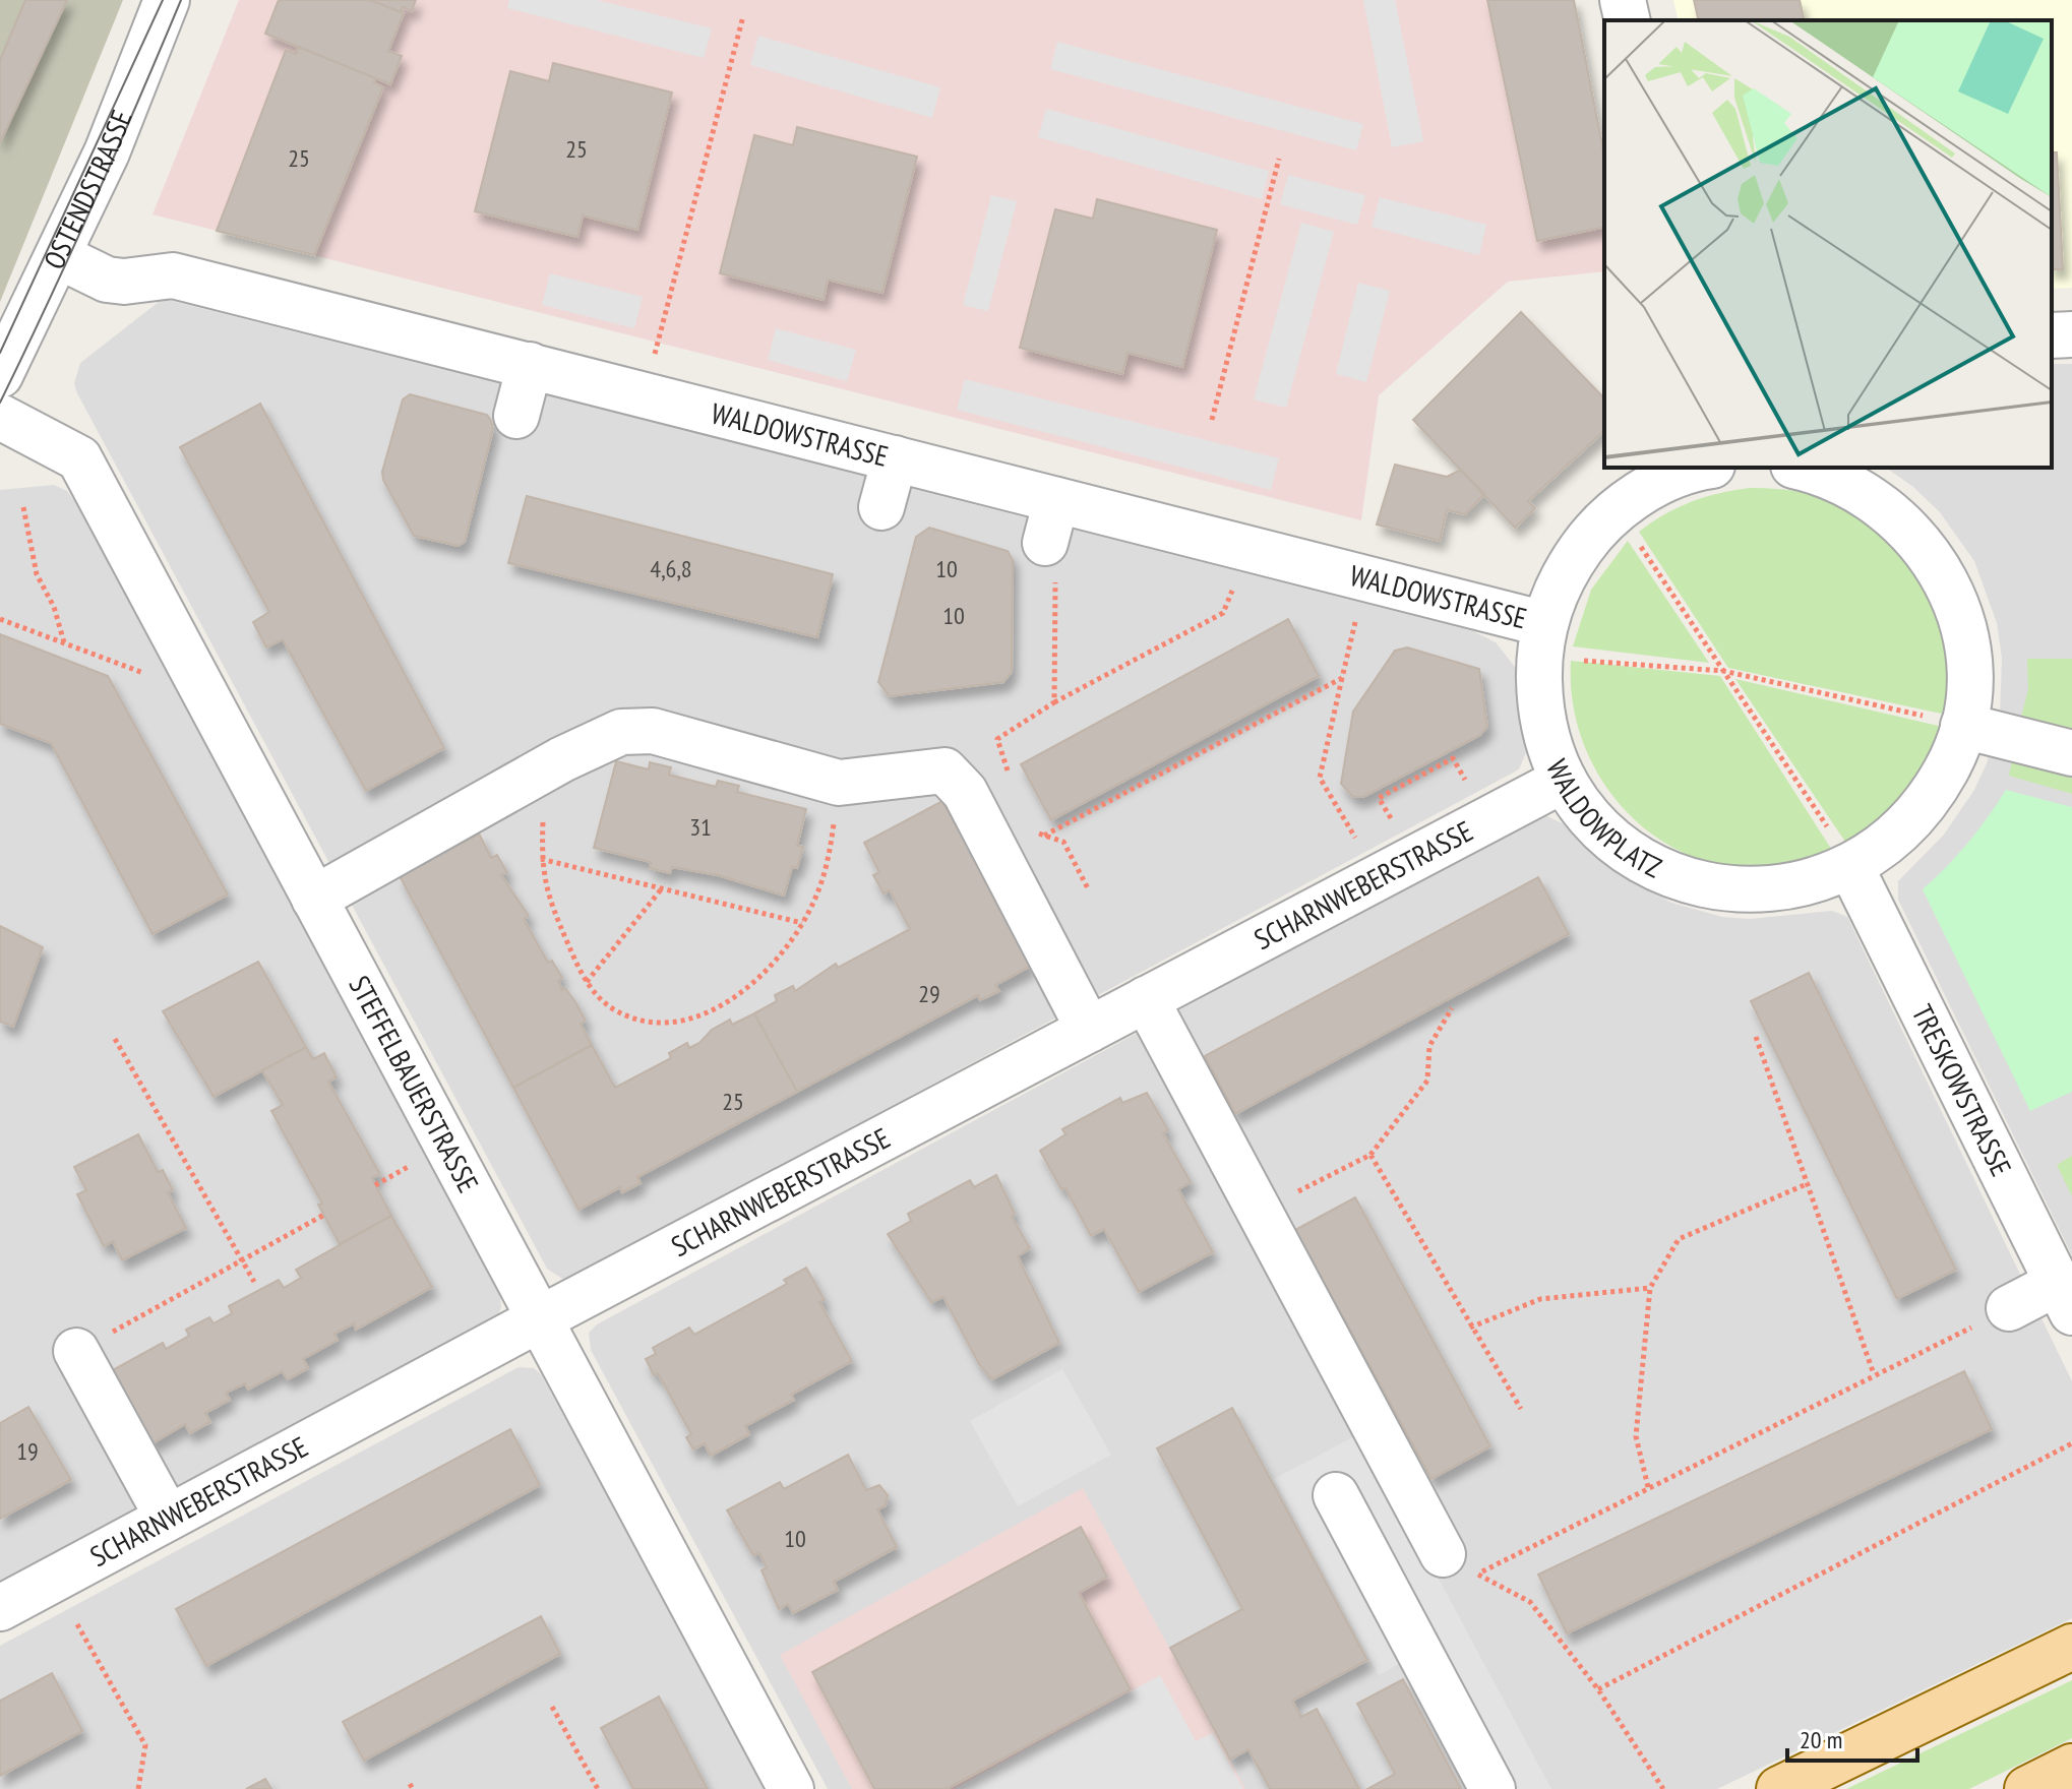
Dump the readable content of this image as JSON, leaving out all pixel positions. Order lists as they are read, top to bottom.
{
  "streets": {
    "street": [
      "OSTENDSTRASSE",
      "WALDOWSTRASSE",
      "WALDOWPLATZ",
      "SCHARNWEBERSTRASSE",
      "STEFFELBAUERSTRASSE",
      "TRESKOWSTRASSE"
    ]
  },
  "crossings": [
    ["OSTENDSTRASSE", "WALDOWSTRASSE"],
    ["WALDOWSTRASSE", "WALDOWPLATZ"],
    ["WALDOWPLATZ", "SCHARNWEBERSTRASSE"],
    ["WALDOWPLATZ", "TRESKOWSTRASSE"],
    ["SCHARNWEBERSTRASSE", "STEFFELBAUERSTRASSE"]
  ],
  "house_numbers": [
    "25",
    "25",
    "4,6,8",
    "10",
    "10",
    "31",
    "29",
    "25",
    "19",
    "10"
  ],
  "scale_bar": "20 m"
}
